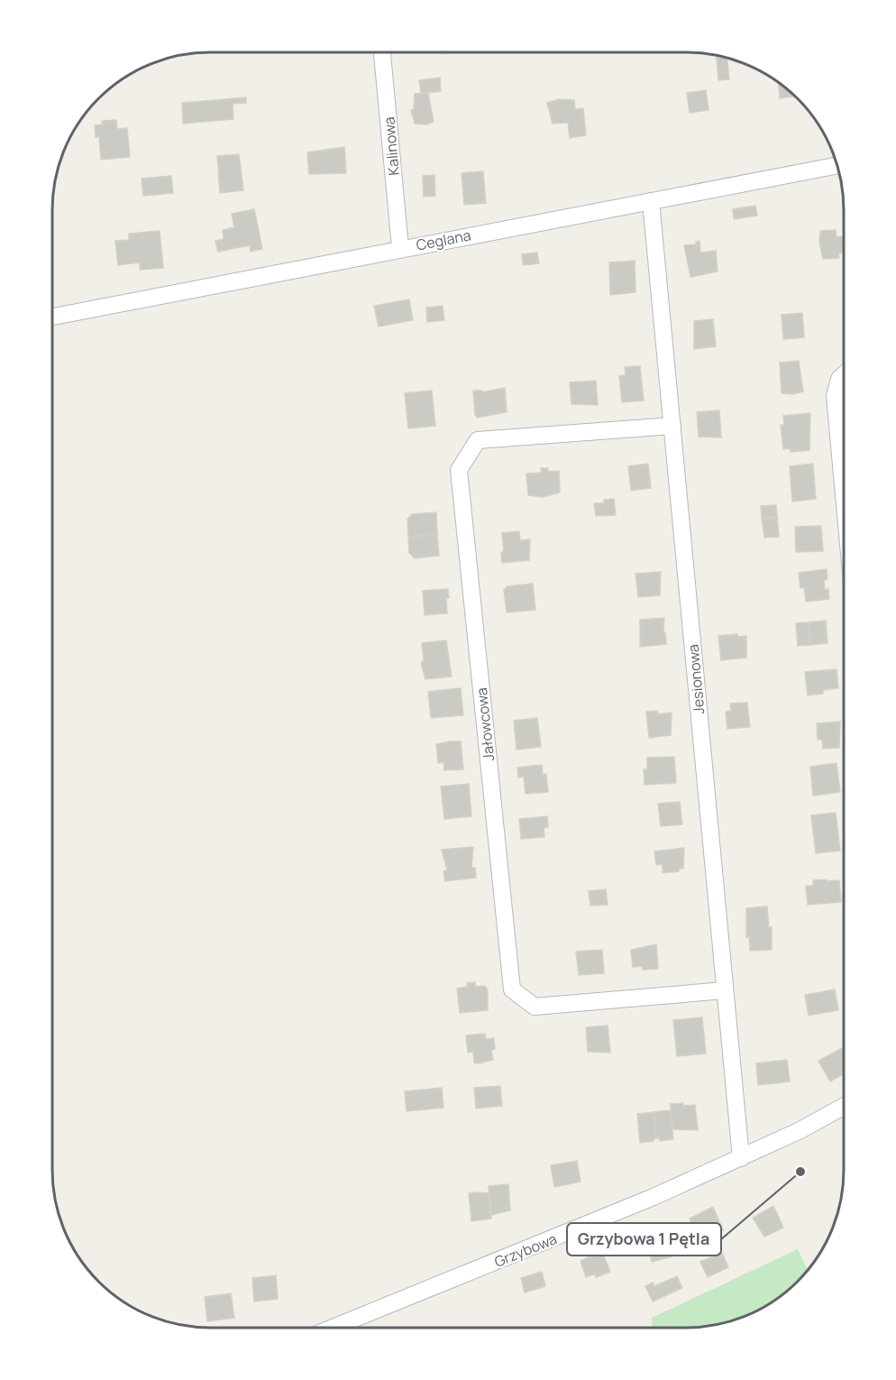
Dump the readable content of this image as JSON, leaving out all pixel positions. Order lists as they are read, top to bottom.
{
  "streets": {
    "street": [
      "Kalinowa",
      "Ceglana",
      "Jesionowa",
      "Jałowcowa",
      "Grzybowa"
    ]
  },
  "crossings": [
    ["Kalinowa", "Ceglana"],
    ["Ceglana", "Jesionowa"],
    ["Jesionowa", "Jałowcowa"],
    ["Jesionowa", "Grzybowa"]
  ],
  "places": ["Grzybowa 1 Pętla"]
}
